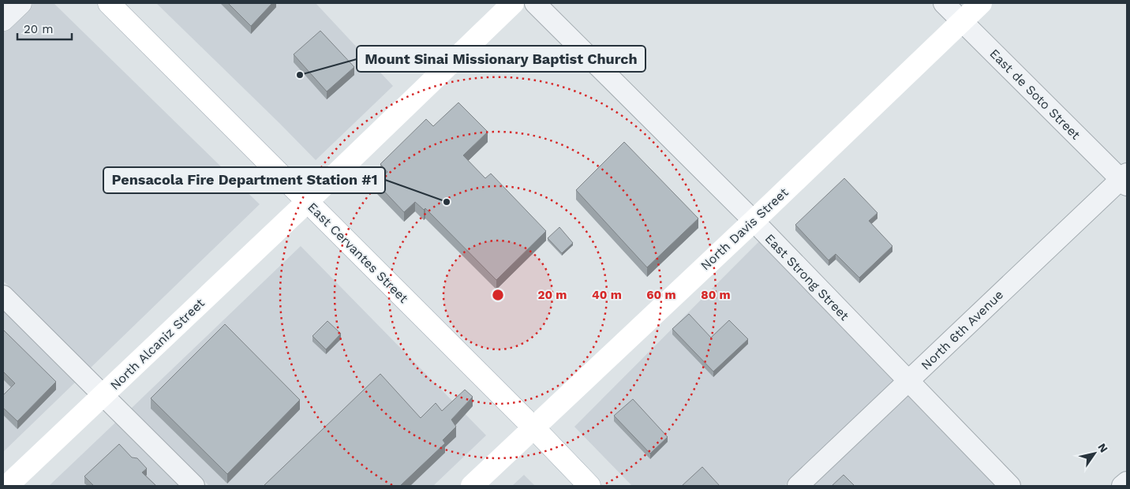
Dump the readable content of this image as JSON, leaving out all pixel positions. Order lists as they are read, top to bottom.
{
  "streets": {
    "main road": ["North Davis Street", "East Cervantes Street", "North Alcaniz Street"],
    "street": ["East de Soto Street", "East Strong Street", "North 6th Avenue"]
  },
  "crossings": [
    ["East de Soto Street", "North Davis Street"],
    ["East de Soto Street", "North 6th Avenue"],
    ["North Davis Street", "East Cervantes Street"],
    ["North Davis Street", "East Strong Street"],
    ["East Cervantes Street", "North Alcaniz Street"],
    ["East Strong Street", "North 6th Avenue"]
  ],
  "places": ["Mount Sinai Missionary Baptist Church", "Pensacola Fire Department Station #1"],
  "scale_bar": "20 m",
  "north": "top right",
  "rings": [
    "20 m",
    "40 m",
    "60 m",
    "80 m"
  ]
}
